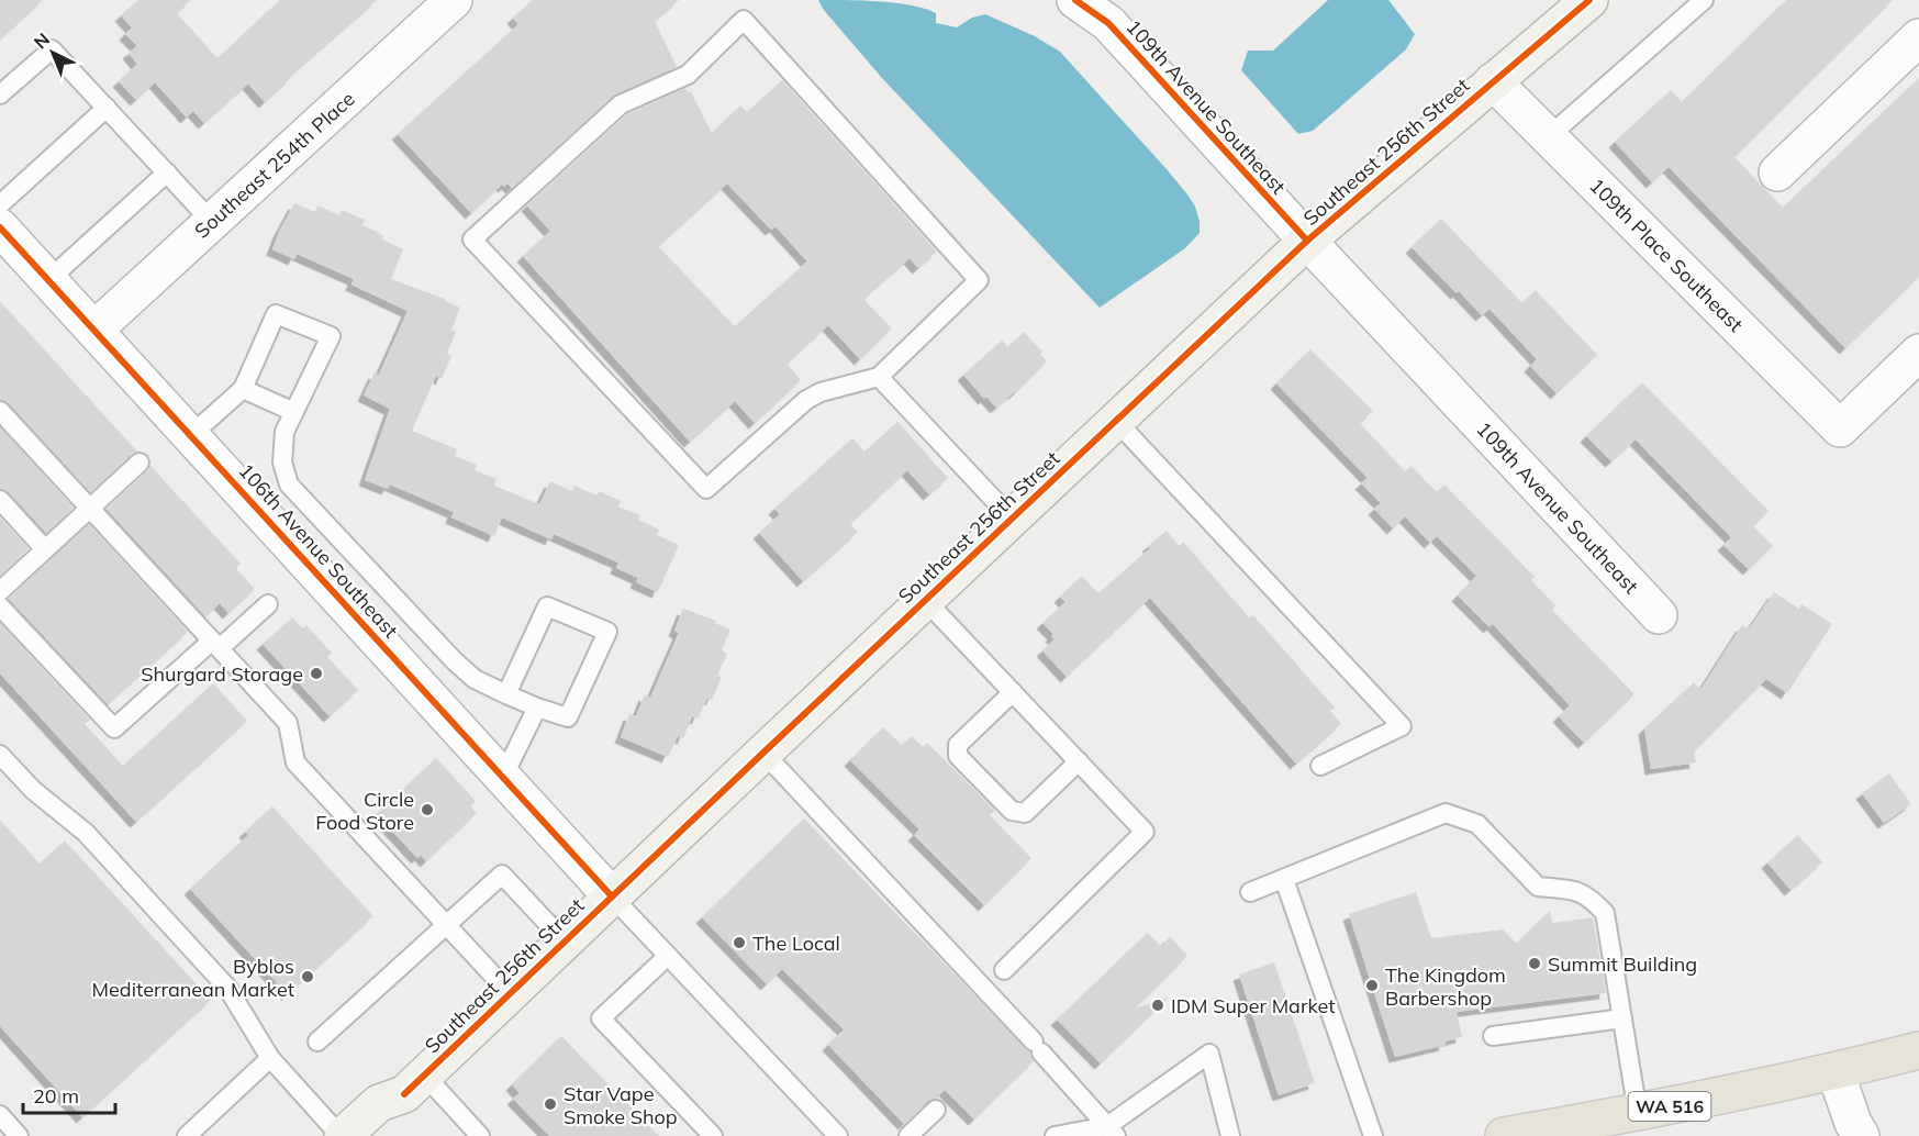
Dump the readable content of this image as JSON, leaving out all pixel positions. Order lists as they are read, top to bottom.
{
  "streets": {
    "main road": ["Southeast 256th Street", "WA 516"],
    "street": [
      "109th Avenue Southeast",
      "Southeast 254th Place",
      "109th Place Southeast",
      "106th Avenue Southeast"
    ]
  },
  "crossings": [
    ["109th Avenue Southeast", "Southeast 256th Street"],
    ["Southeast 256th Street", "109th Place Southeast"],
    ["Southeast 256th Street", "106th Avenue Southeast"],
    ["Southeast 254th Place", "106th Avenue Southeast"]
  ],
  "places": [
    "Shurgard Storage",
    "Circle Food Store",
    "The Local",
    "Summit Building",
    "Byblos Mediterranean Market",
    "The Kingdom Barbershop",
    "IDM Super Market",
    "Star Vape Smoke Shop"
  ],
  "scale_bar": "20 m",
  "north": "top left"
}
